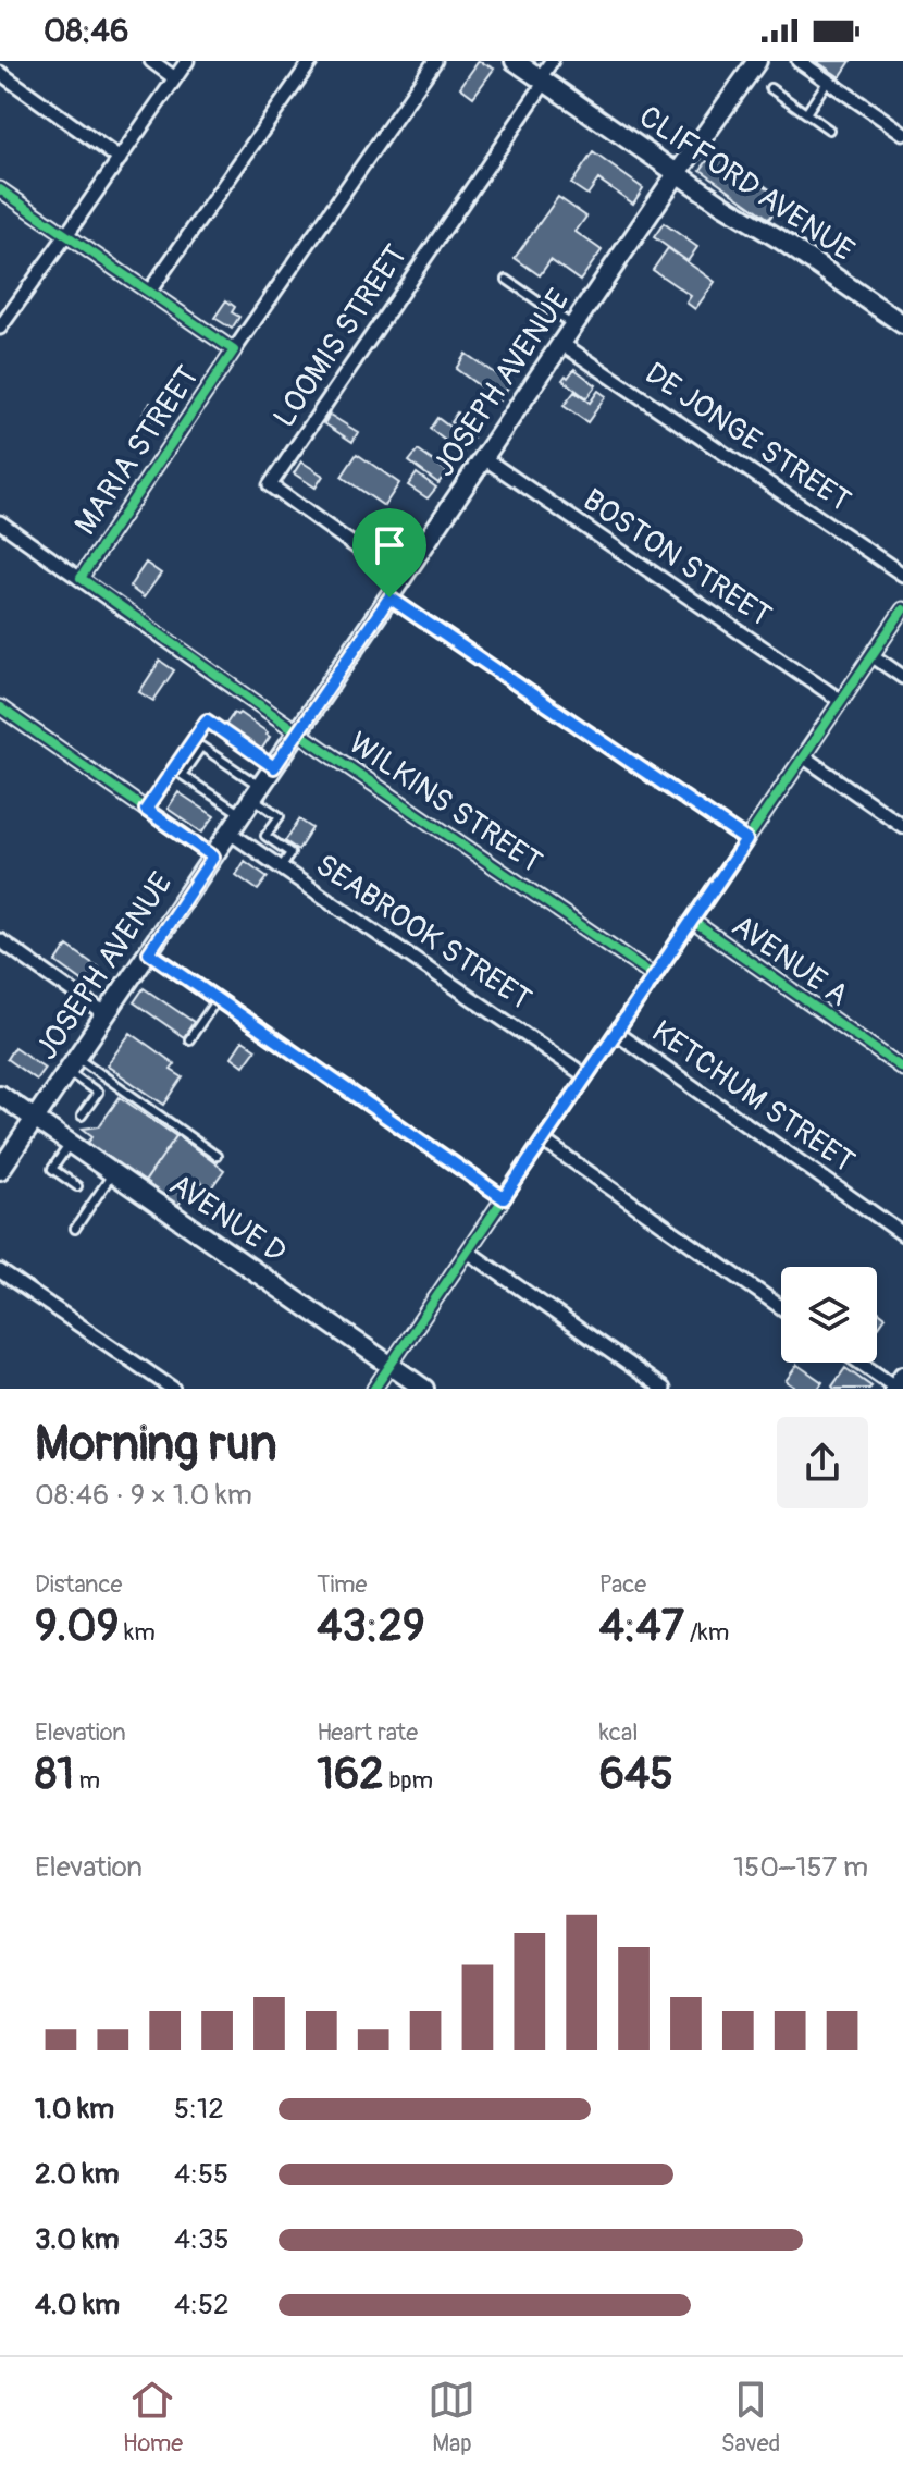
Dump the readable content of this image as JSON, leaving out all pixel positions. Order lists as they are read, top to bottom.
{
  "streets": {
    "main road": ["CLIFFORD AVENUE", "JOSEPH AVENUE", "AVENUE D"],
    "street": [
      "LOOMIS STREET",
      "DE JONGE STREET",
      "MARIA STREET",
      "BOSTON STREET",
      "WILKINS STREET",
      "SEABROOK STREET",
      "AVENUE A",
      "KETCHUM STREET"
    ]
  },
  "crossings": [
    ["CLIFFORD AVENUE", "LOOMIS STREET"],
    ["CLIFFORD AVENUE", "JOSEPH AVENUE"],
    ["LOOMIS STREET", "JOSEPH AVENUE"],
    ["JOSEPH AVENUE", "DE JONGE STREET"],
    ["JOSEPH AVENUE", "BOSTON STREET"],
    ["JOSEPH AVENUE", "WILKINS STREET"],
    ["JOSEPH AVENUE", "SEABROOK STREET"],
    ["JOSEPH AVENUE", "AVENUE D"],
    ["MARIA STREET", "WILKINS STREET"]
  ],
  "page": {
    "status": "08:46",
    "heading": ["Morning run", "08:46 · 9 × 1.0 km"],
    "stats": [
      ["Distance", "9.09 km"],
      ["Time", "43:29"],
      ["Pace", "4:47 /km"],
      ["Elevation", "81 m"],
      ["Heart rate", "162 bpm"],
      ["kcal", "645"]
    ],
    "chart": ["Elevation", "150–157 m"],
    "list": [
      {
        "name": "1.0 km",
        "note": "5:12"
      },
      {
        "name": "2.0 km",
        "note": "4:55"
      },
      {
        "name": "3.0 km",
        "note": "4:35"
      },
      {
        "name": "4.0 km",
        "note": "4:52"
      }
    ],
    "tabs": ["Home", "Map", "Saved"]
  }
}
